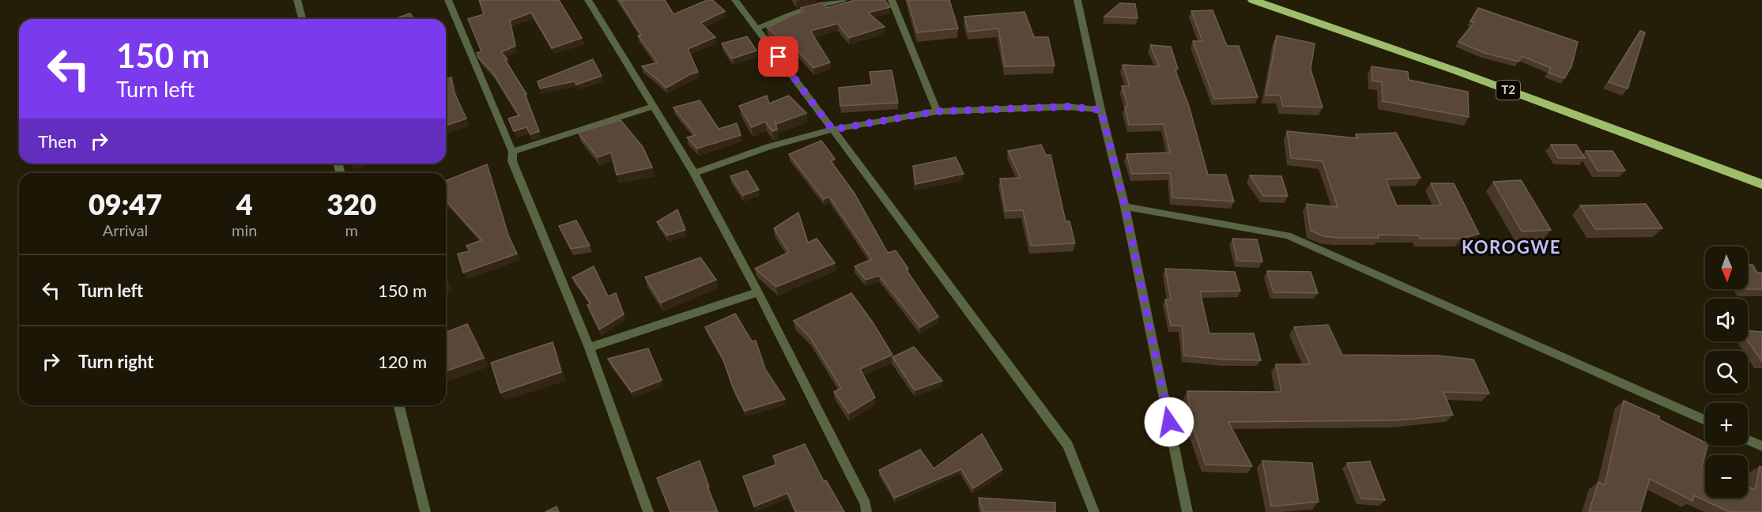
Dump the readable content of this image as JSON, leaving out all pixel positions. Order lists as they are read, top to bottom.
{
  "streets": {
    "highway": ["T2"]
  },
  "districts": ["KOROGWE"],
  "north": "bottom",
  "page": {
    "turn": ["150 m", "Turn left"],
    "then": "Then",
    "eta": [
      "09:47",
      "Arrival",
      "4",
      "min",
      "320",
      "m"
    ],
    "map_buttons": ["+", "−"],
    "list": [
      {
        "name": "Turn left",
        "value": "150 m"
      },
      {
        "name": "Turn right",
        "value": "120 m"
      }
    ]
  }
}
